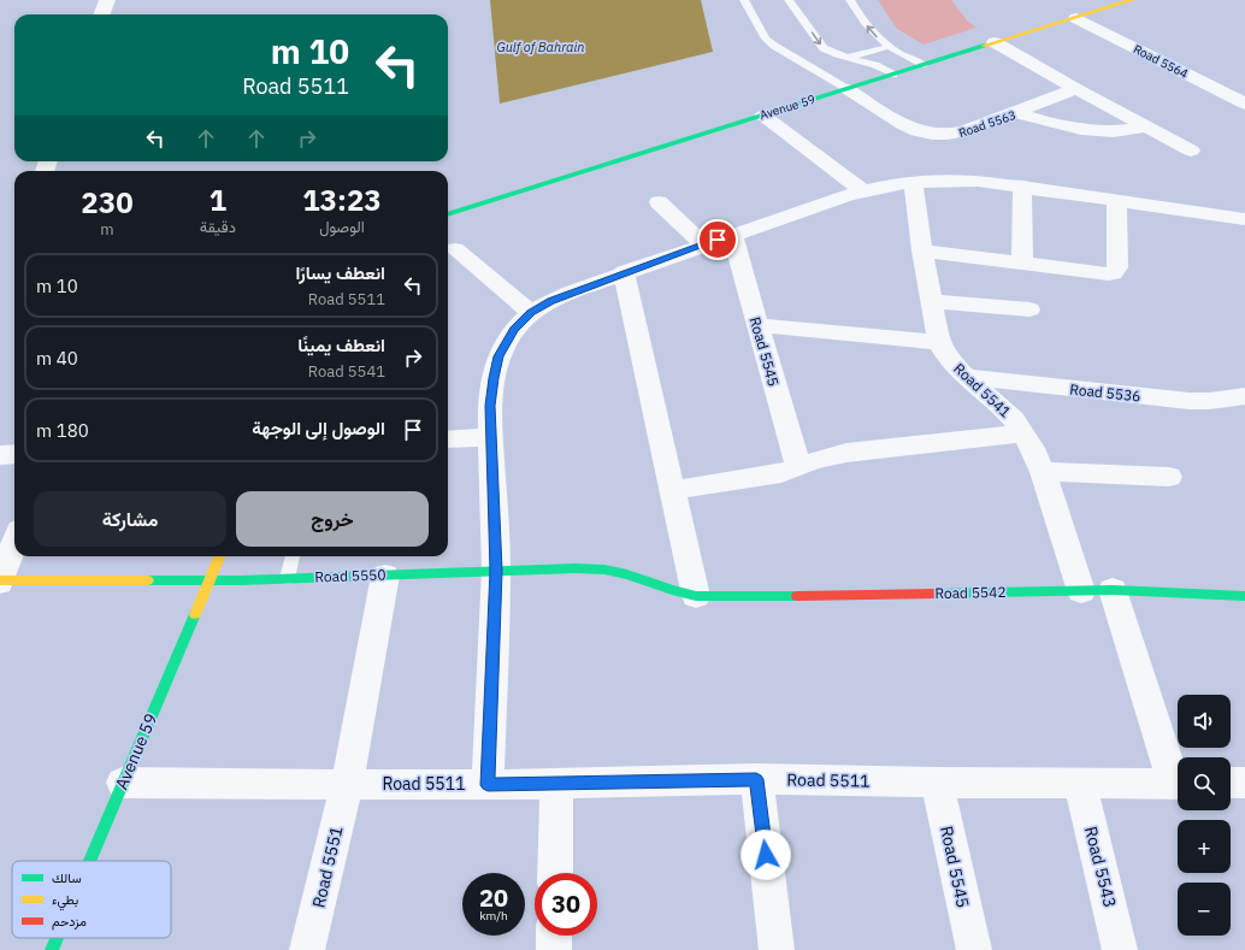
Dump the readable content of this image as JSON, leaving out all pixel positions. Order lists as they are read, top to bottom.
{
  "streets": {
    "street": [
      "Road 5564",
      "Avenue 59",
      "Road 5563",
      "Road 5545",
      "Road 5541",
      "Road 5536",
      "Road 5550",
      "Road 5542",
      "Road 5511",
      "Road 5551",
      "Road 5543"
    ]
  },
  "crossings": [
    ["Road 5564", "Avenue 59"],
    ["Avenue 59", "Road 5563"],
    ["Avenue 59", "Road 5550"],
    ["Avenue 59", "Road 5511"],
    ["Road 5545", "Road 5511"],
    ["Road 5541", "Road 5536"],
    ["Road 5541", "Road 5542"],
    ["Road 5550", "Road 5542"],
    ["Road 5550", "Road 5551"],
    ["Road 5511", "Road 5551"],
    ["Road 5511", "Road 5543"]
  ],
  "water": ["Gulf of Bahrain"],
  "legend": ["سالك", "بطيء", "مزدحم"],
  "page": {
    "turn": ["10 m", "Road 5511"],
    "eta": [
      "13:23",
      "الوصول",
      "1",
      "دقيقة",
      "230",
      "m"
    ],
    "list": [
      {
        "name": "انعطف يسارًا",
        "note": "Road 5511",
        "value": "10 m"
      },
      {
        "name": "انعطف يمينًا",
        "note": "Road 5541",
        "value": "40 m"
      },
      {
        "name": "الوصول إلى الوجهة",
        "value": "180 m"
      }
    ],
    "buttons": ["خروج", "مشاركة"],
    "map_buttons": ["+", "−"],
    "speed": "20 km/h",
    "limit": "30"
  }
}
